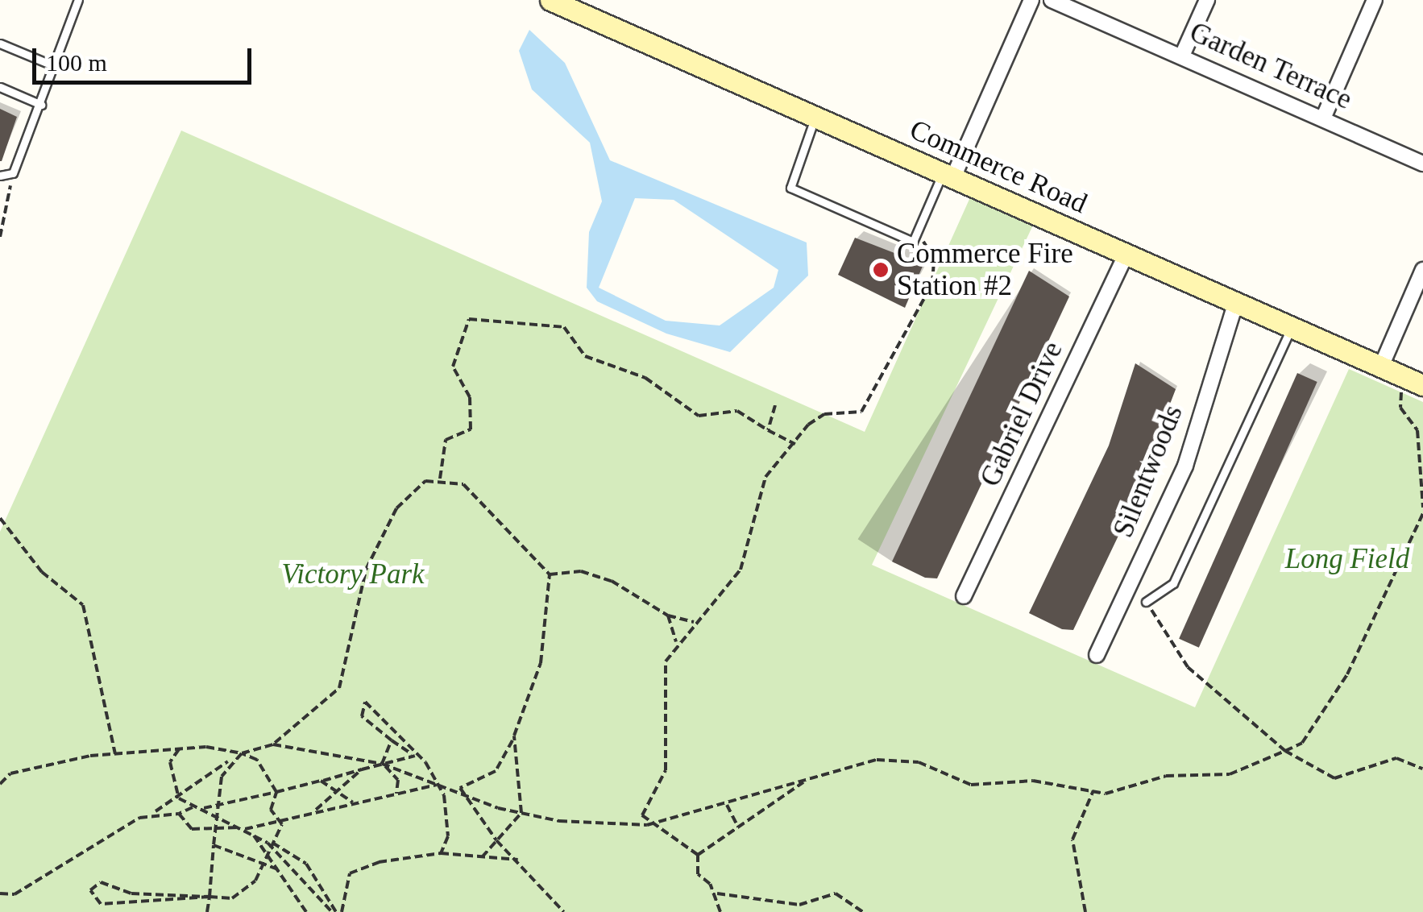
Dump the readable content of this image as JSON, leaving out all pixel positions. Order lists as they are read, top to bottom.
{
  "streets": {
    "main road": ["Commerce Road"],
    "street": ["Garden Terrace", "Gabriel Drive", "Silentwoods"]
  },
  "crossings": [
    ["Commerce Road", "Gabriel Drive"],
    ["Commerce Road", "Silentwoods"]
  ],
  "parks": ["Long Field", "Victory Park"],
  "places": ["Commerce Fire Station #2"],
  "scale_bar": "100 m"
}
